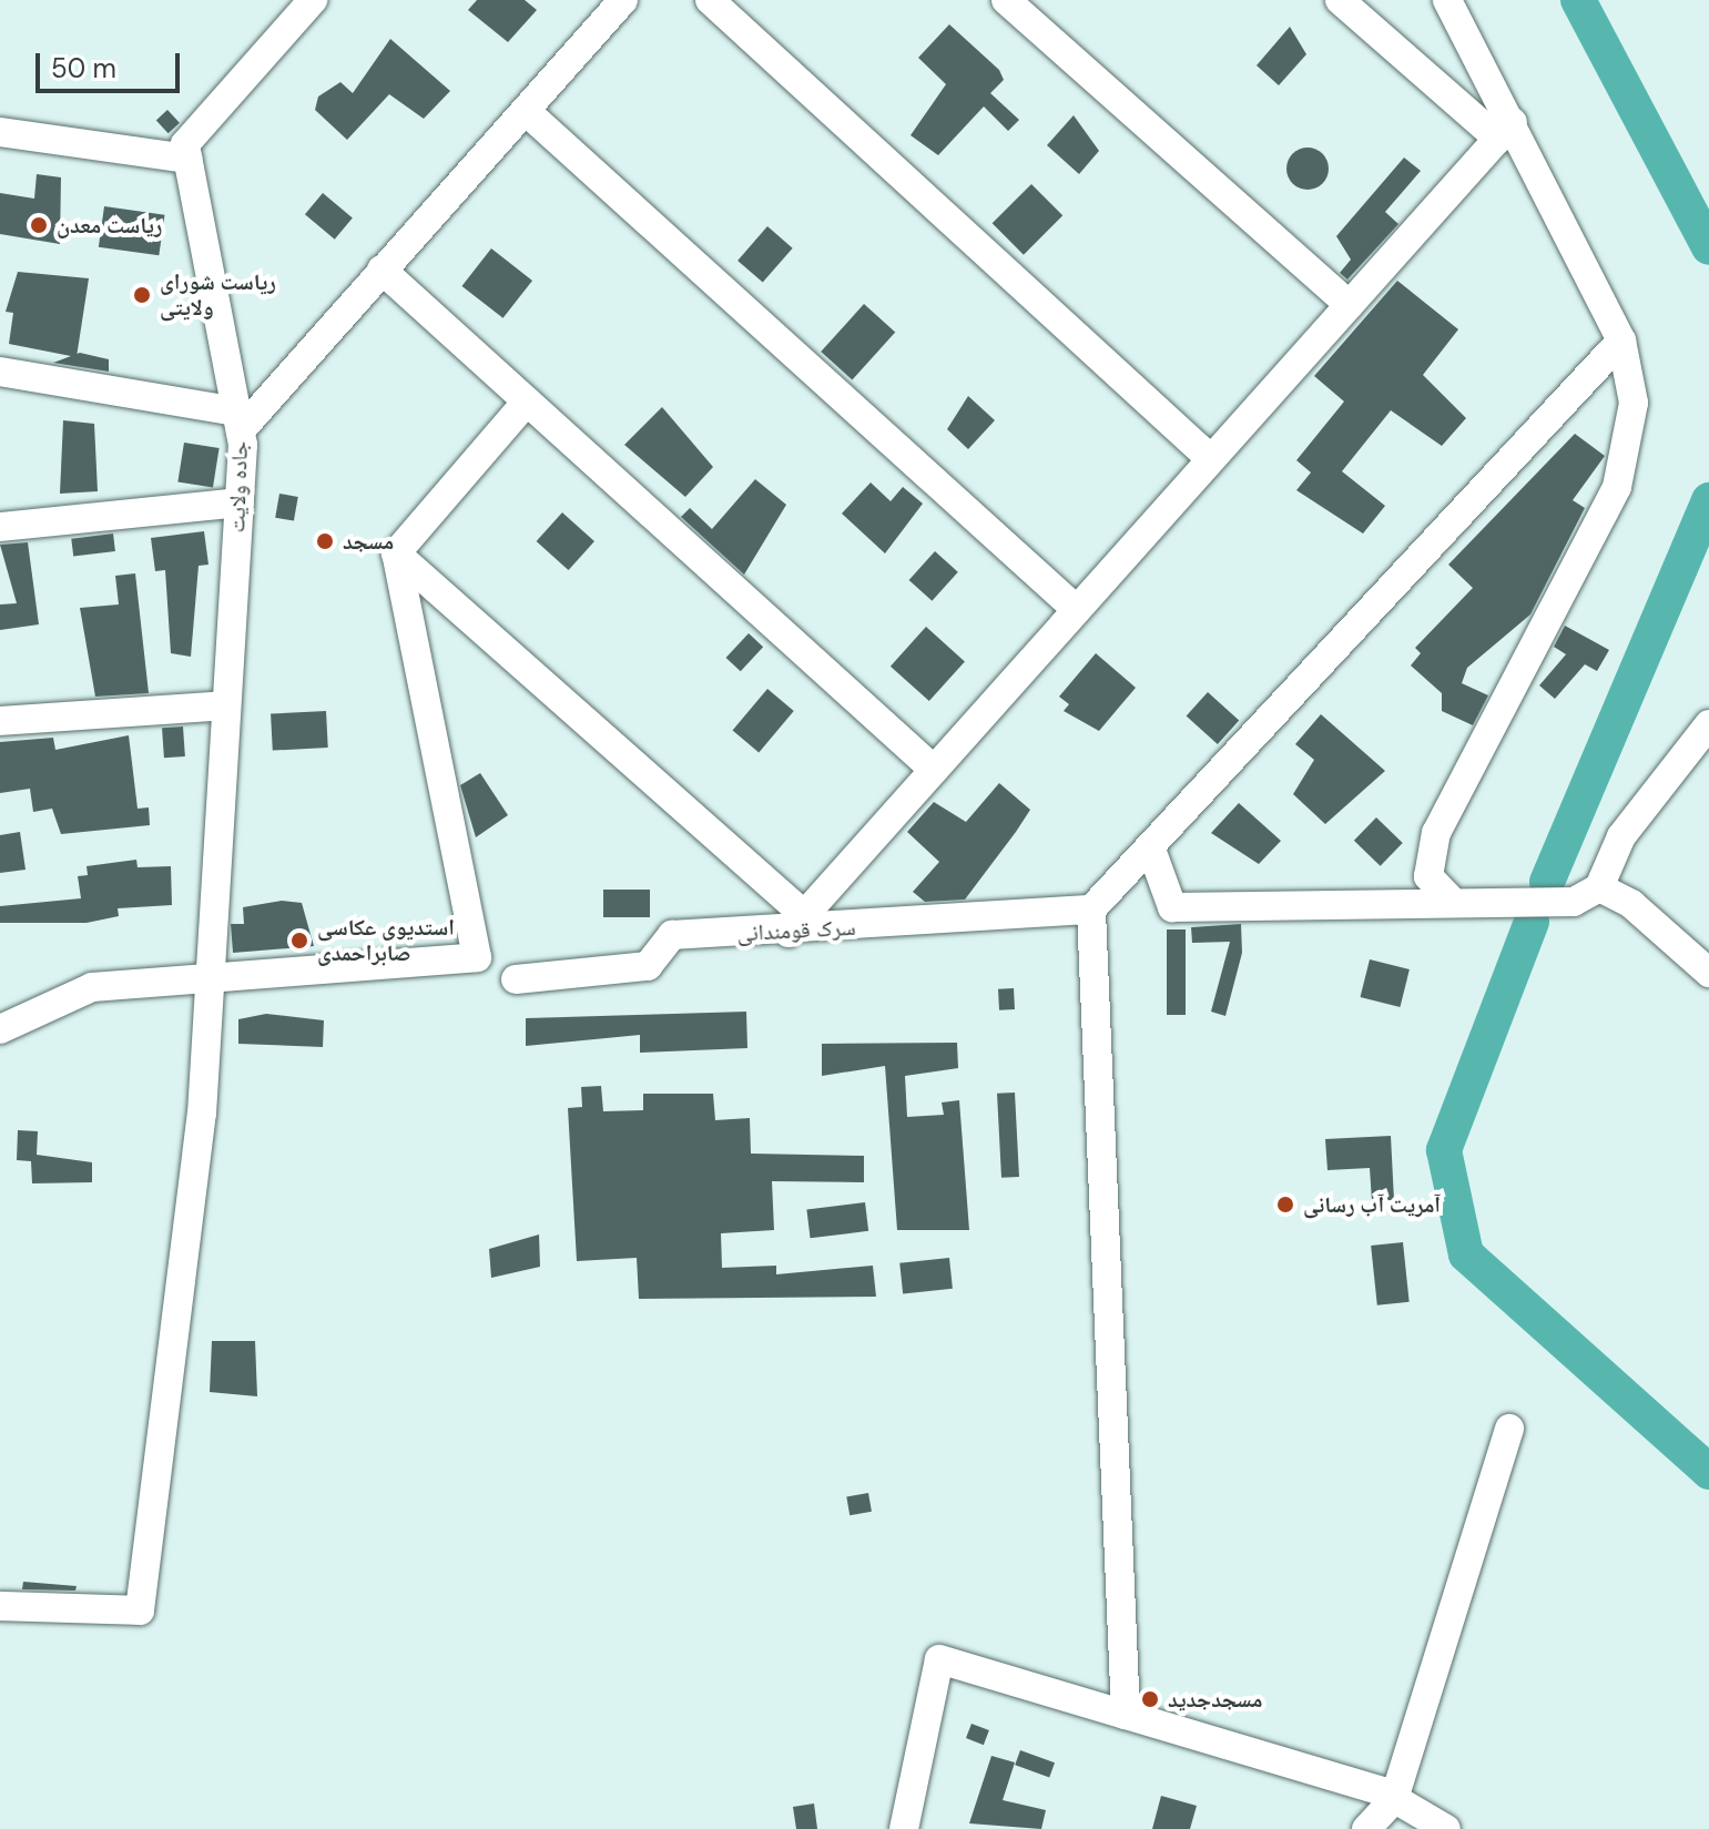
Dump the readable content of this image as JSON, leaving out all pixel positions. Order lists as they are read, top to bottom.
{
  "streets": {
    "street": ["جاده ولایت", "سرک قومندانی"]
  },
  "places": [
    "ریاست معدن",
    "ریاست شورای ولایتی",
    "مسجد",
    "استدیوی عکاسی صابراحمدی",
    "آمریت آب رسانی",
    "مسجدجدید"
  ],
  "scale_bar": "50 m"
}
